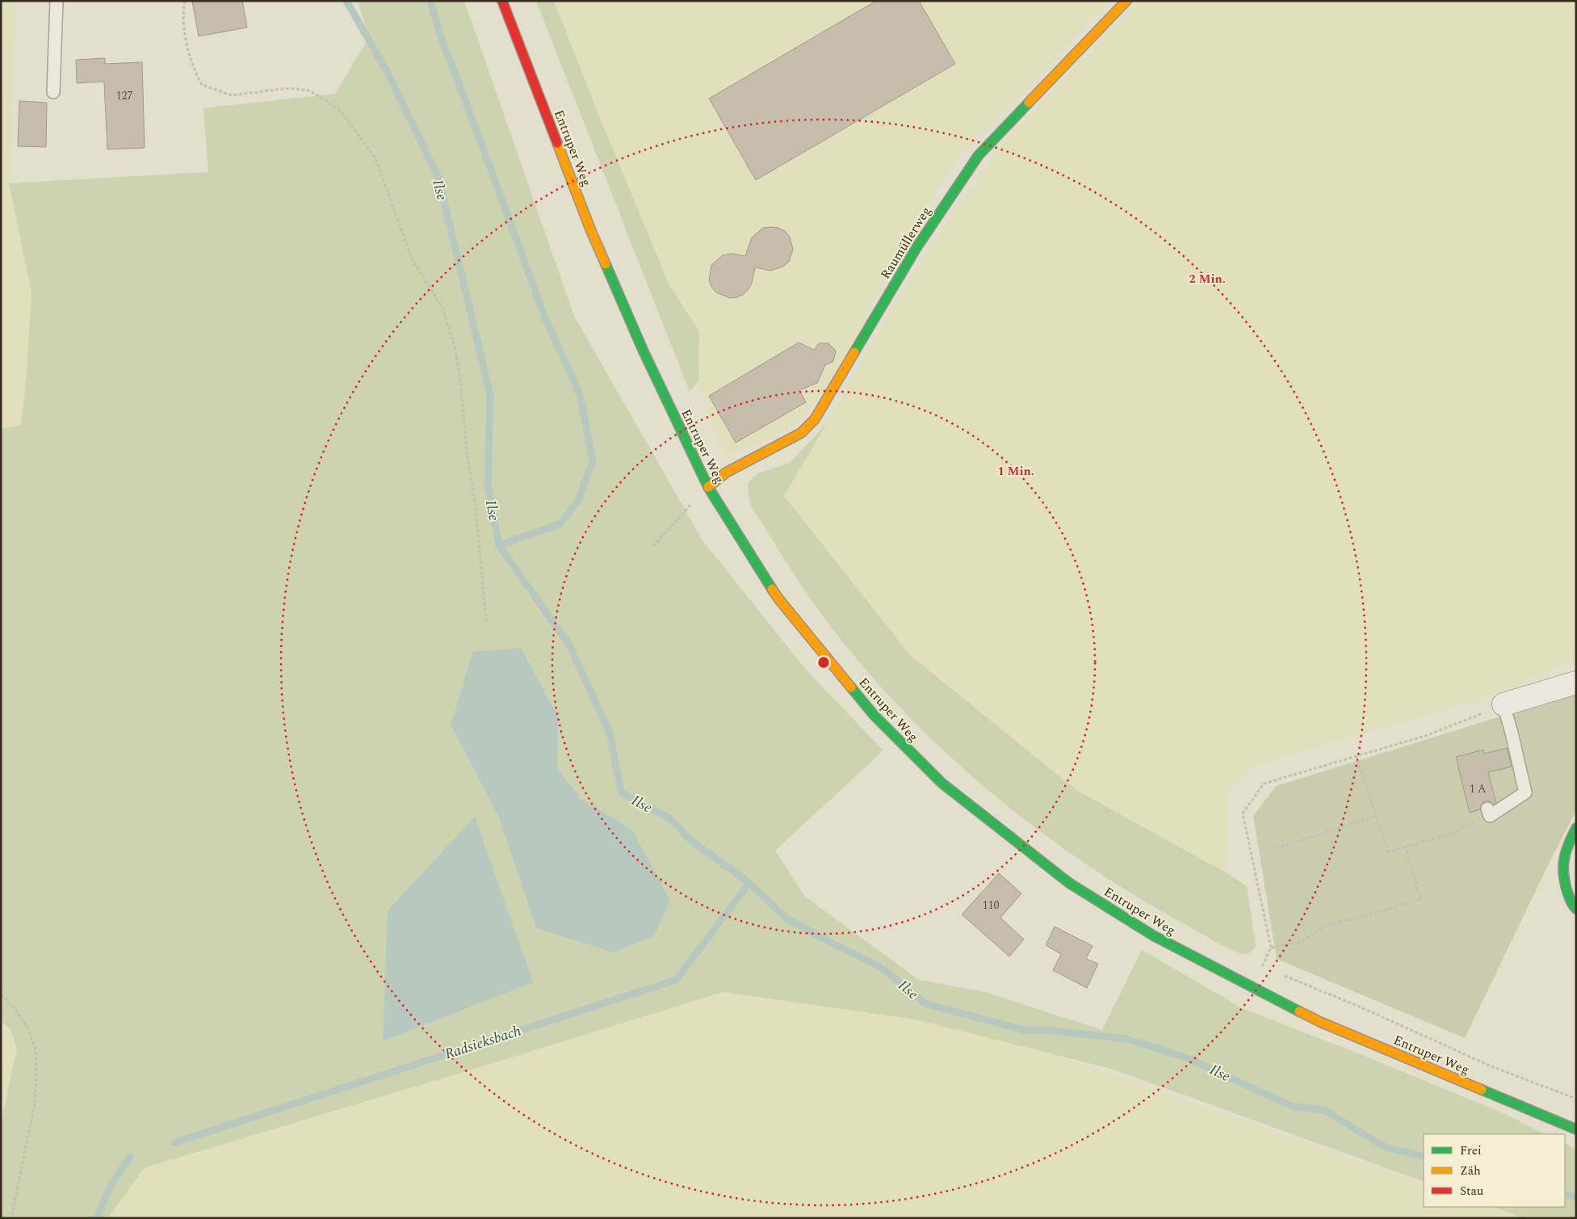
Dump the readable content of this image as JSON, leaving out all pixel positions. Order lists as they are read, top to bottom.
{
  "streets": {
    "main road": ["Entruper Weg", "Raumüllerweg"]
  },
  "crossings": [
    ["Entruper Weg", "Raumüllerweg"]
  ],
  "water": ["Ilse", "Radsieksbach"],
  "house_numbers": ["127", "1 A", "110"],
  "legend": ["Frei", "Zäh", "Stau"],
  "rings": ["2 Min.", "1 Min."]
}
